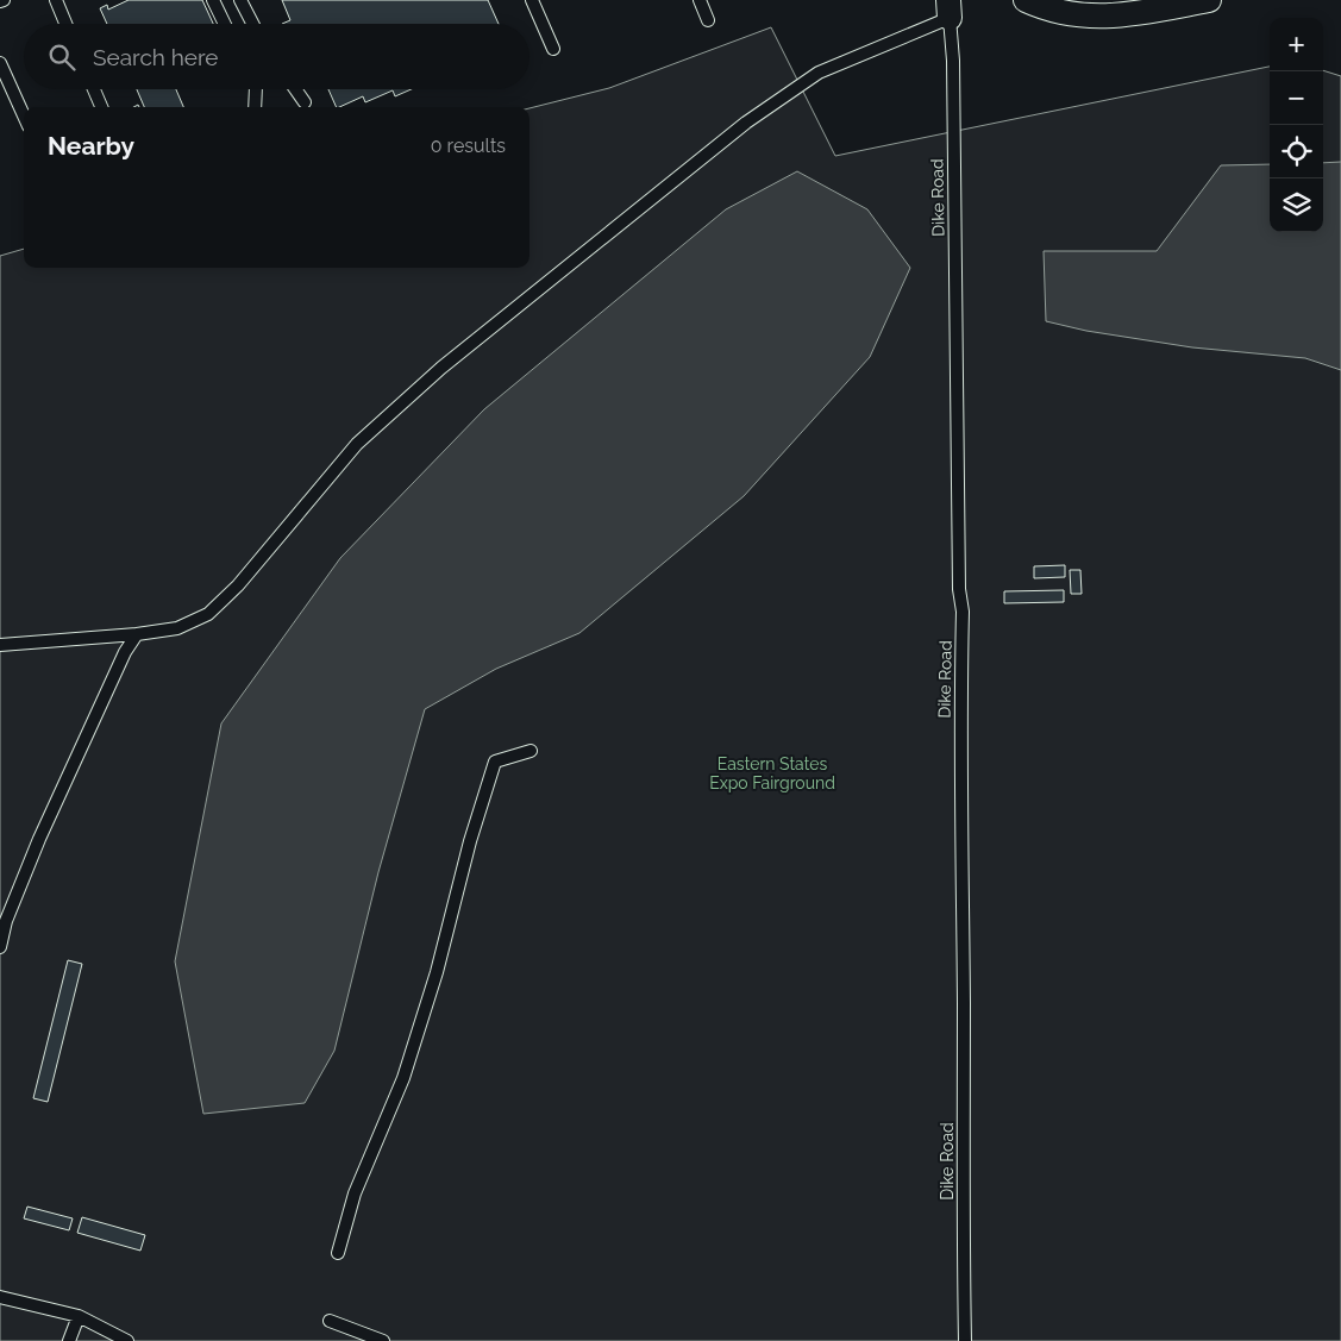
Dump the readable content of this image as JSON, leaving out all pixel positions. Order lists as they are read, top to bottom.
{
  "streets": {
    "lane": ["Dike Road"]
  },
  "parks": ["Eastern States Expo Fairground"],
  "page": {
    "map_buttons": ["+", "−"],
    "search": "Search here",
    "heading": ["Nearby", "0 results"]
  }
}
